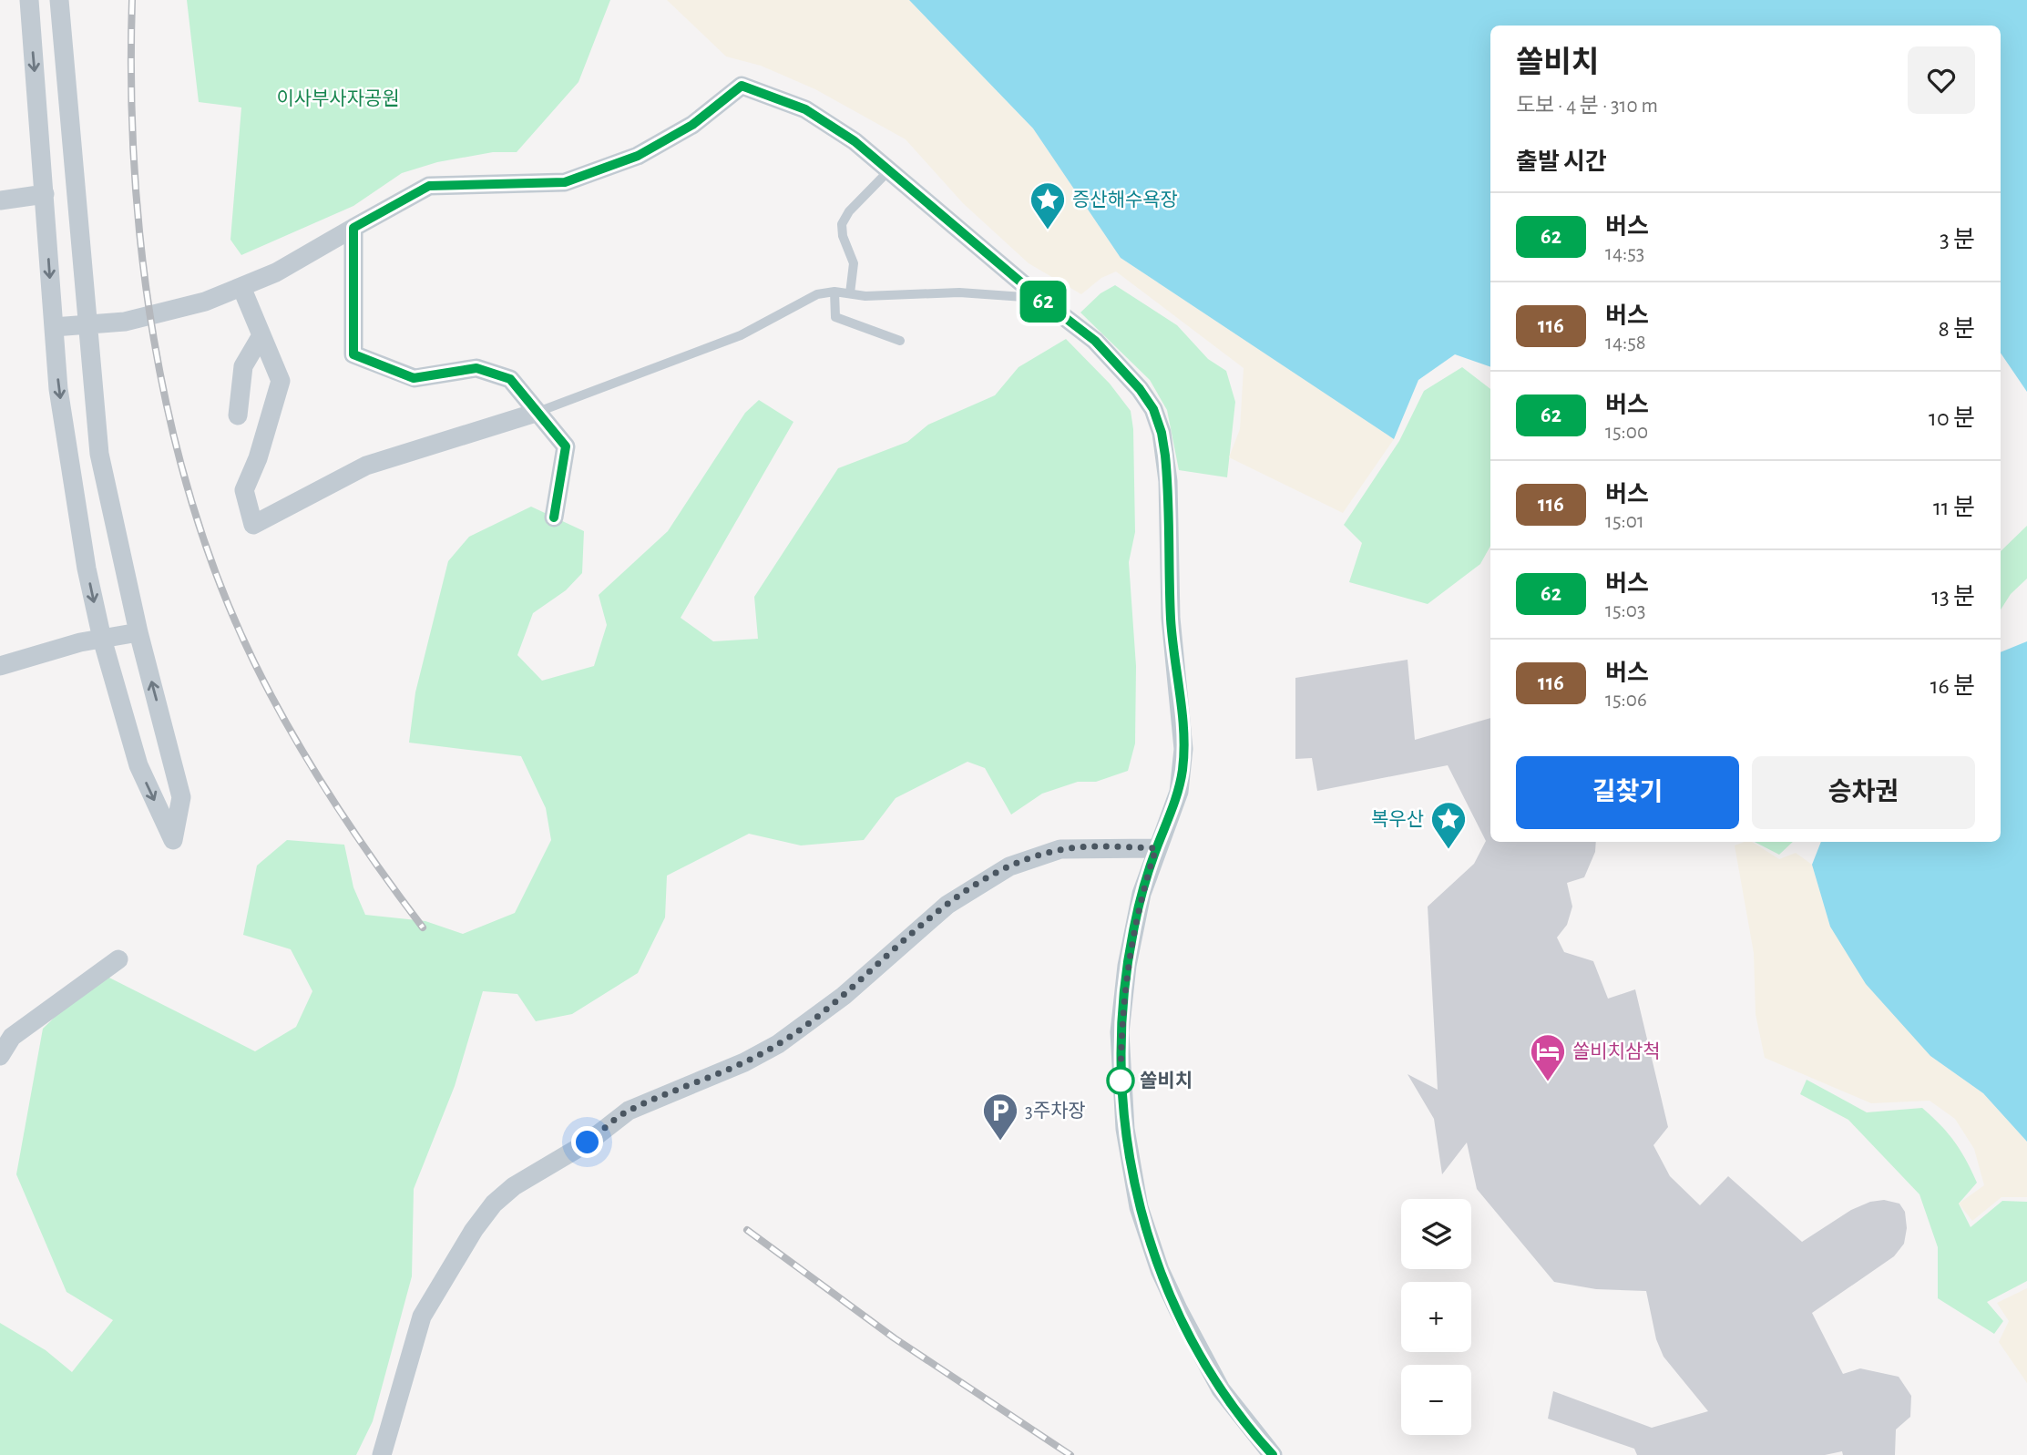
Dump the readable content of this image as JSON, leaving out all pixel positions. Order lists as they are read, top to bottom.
{
  "parks": ["이사부사자공원"],
  "places": {
    "place": ["증산해수욕장", "복우산"],
    "other": ["쏠비치"],
    "hotel": ["쏠비치삼척"],
    "parking": ["3주차장"]
  },
  "lines": ["bus line 62"],
  "page": {
    "on_map": "62",
    "heading": [
      ["쏠비치", "도보 · 4 분 · 310 m"],
      "출발 시간"
    ],
    "list": [
      {
        "mark": "62",
        "name": "버스",
        "note": "14:53",
        "value": "3 분"
      },
      {
        "mark": "116",
        "name": "버스",
        "note": "14:58",
        "value": "8 분"
      },
      {
        "mark": "62",
        "name": "버스",
        "note": "15:00",
        "value": "10 분"
      },
      {
        "mark": "116",
        "name": "버스",
        "note": "15:01",
        "value": "11 분"
      },
      {
        "mark": "62",
        "name": "버스",
        "note": "15:03",
        "value": "13 분"
      },
      {
        "mark": "116",
        "name": "버스",
        "note": "15:06",
        "value": "16 분"
      }
    ],
    "buttons": ["길찾기", "승차권"],
    "map_buttons": ["+", "−"]
  }
}
